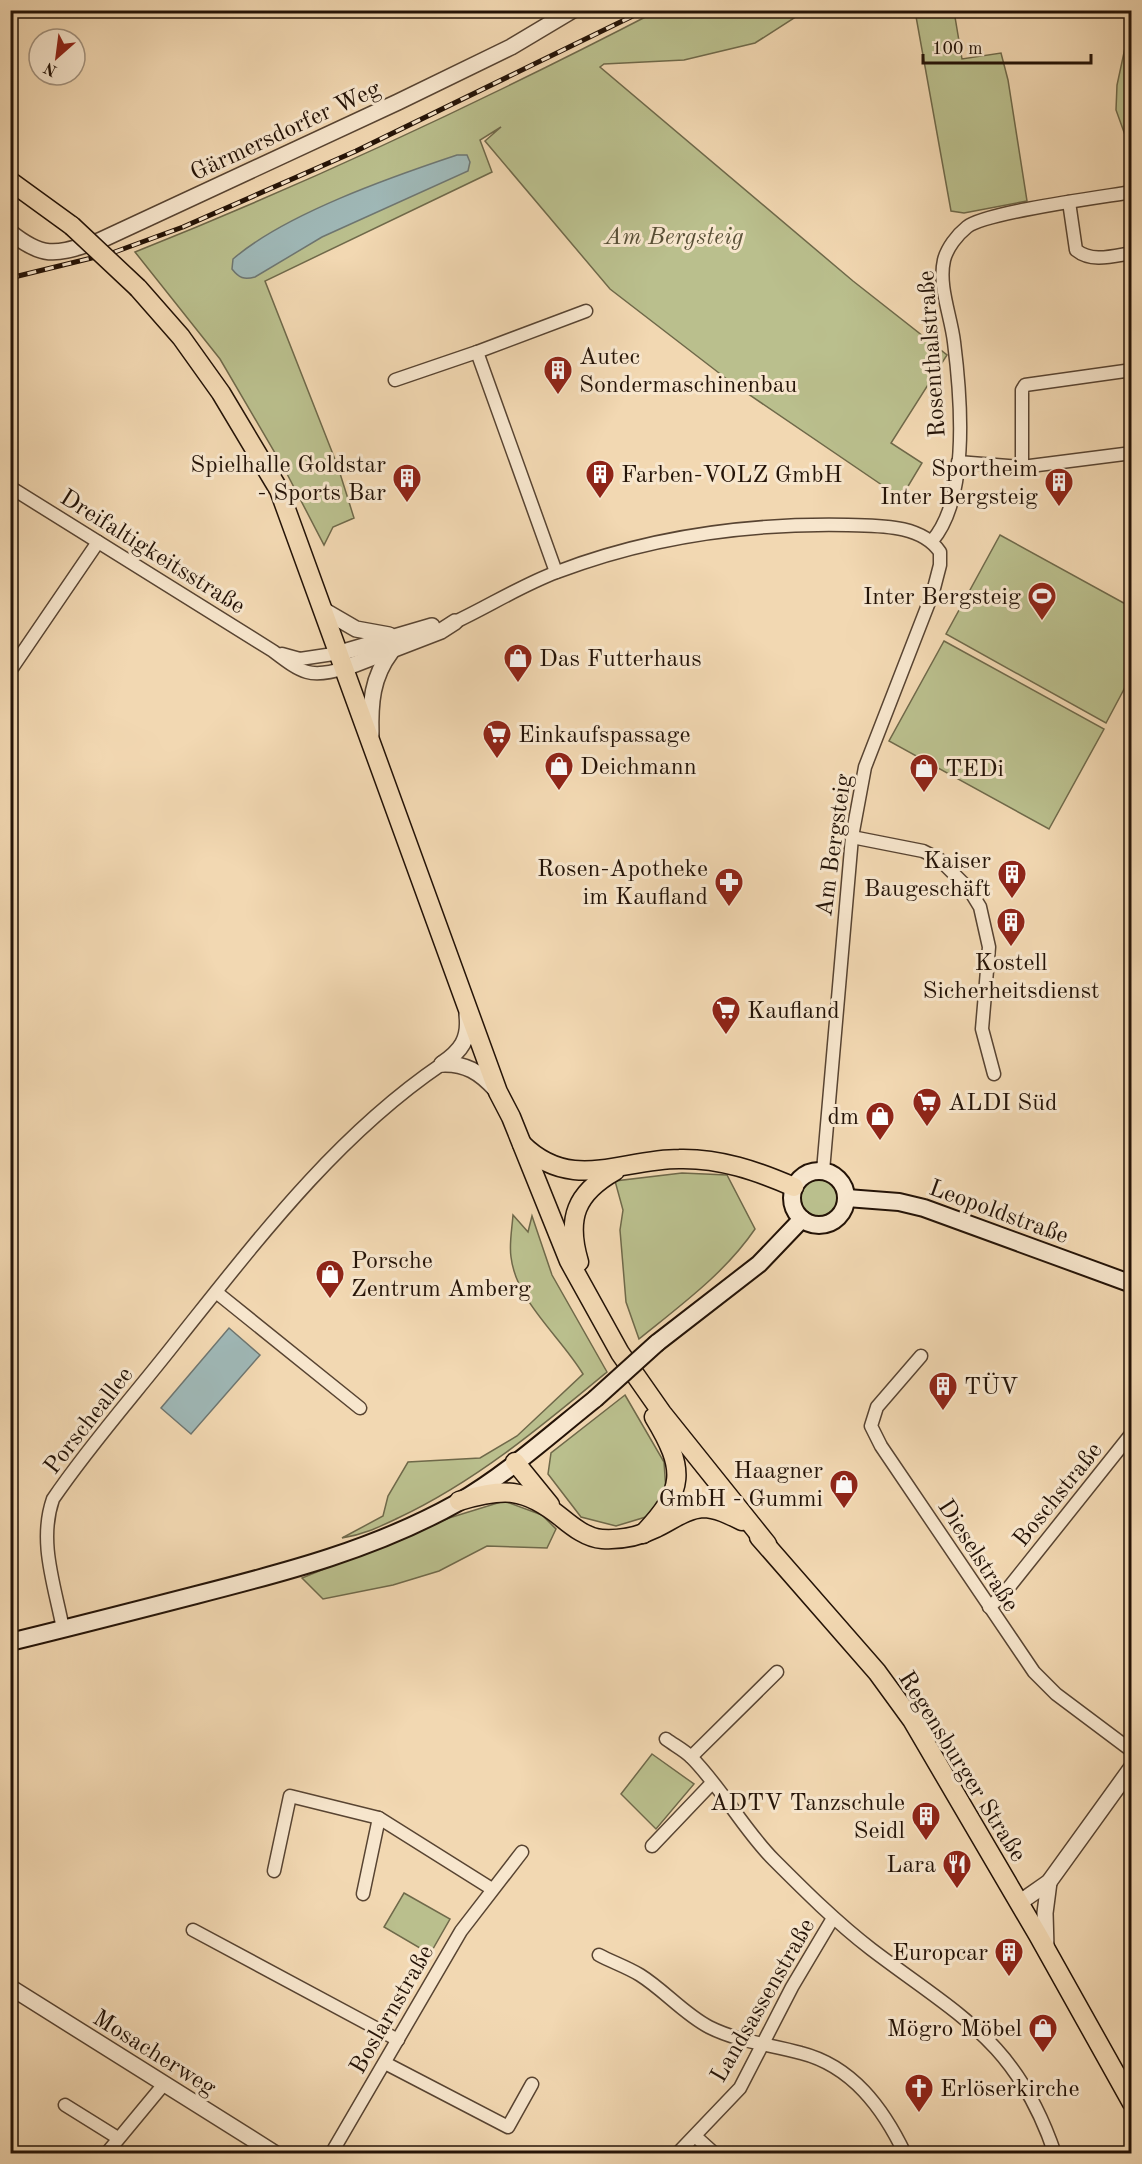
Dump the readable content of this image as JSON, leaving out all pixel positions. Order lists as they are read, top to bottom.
{
  "streets": {
    "main road": ["Leopoldstraße", "Regensburger Straße"],
    "street": [
      "Gärmersdorfer Weg",
      "Rosenthalstraße",
      "Dreifaltigkeitsstraße",
      "Am Bergsteig",
      "Porscheallee",
      "Boschstraße",
      "Dieselstraße",
      "Landsassenstraße",
      "Boslarnstraße",
      "Mosacherweg"
    ]
  },
  "crossings": [
    ["Rosenthalstraße", "Am Bergsteig"],
    ["Am Bergsteig", "Leopoldstraße"],
    ["Boschstraße", "Dieselstraße"]
  ],
  "parks": ["Am Bergsteig"],
  "places": {
    "building": [
      "Autec Sondermaschinenbau",
      "Farben-VOLZ GmbH",
      "Spielhalle Goldstar - Sports Bar",
      "Sportheim Inter Bergsteig",
      "Kaiser Baugeschäft",
      "Kostell Sicherheitsdienst",
      "TÜV",
      "ADTV Tanzschule Seidl",
      "Europcar"
    ],
    "sports": ["Inter Bergsteig"],
    "shop": [
      "Das Futterhaus",
      "Deichmann",
      "TEDi",
      "dm",
      "Porsche Zentrum Amberg",
      "Haagner GmbH - Gummi",
      "Mögro Möbel"
    ],
    "supermarket": ["Einkaufspassage", "Kaufland", "ALDI Süd"],
    "pharmacy": ["Rosen-Apotheke im Kaufland"],
    "restaurant": ["Lara"],
    "church": ["Erlöserkirche"]
  },
  "scale_bar": "100 m",
  "north": "bottom left"
}
